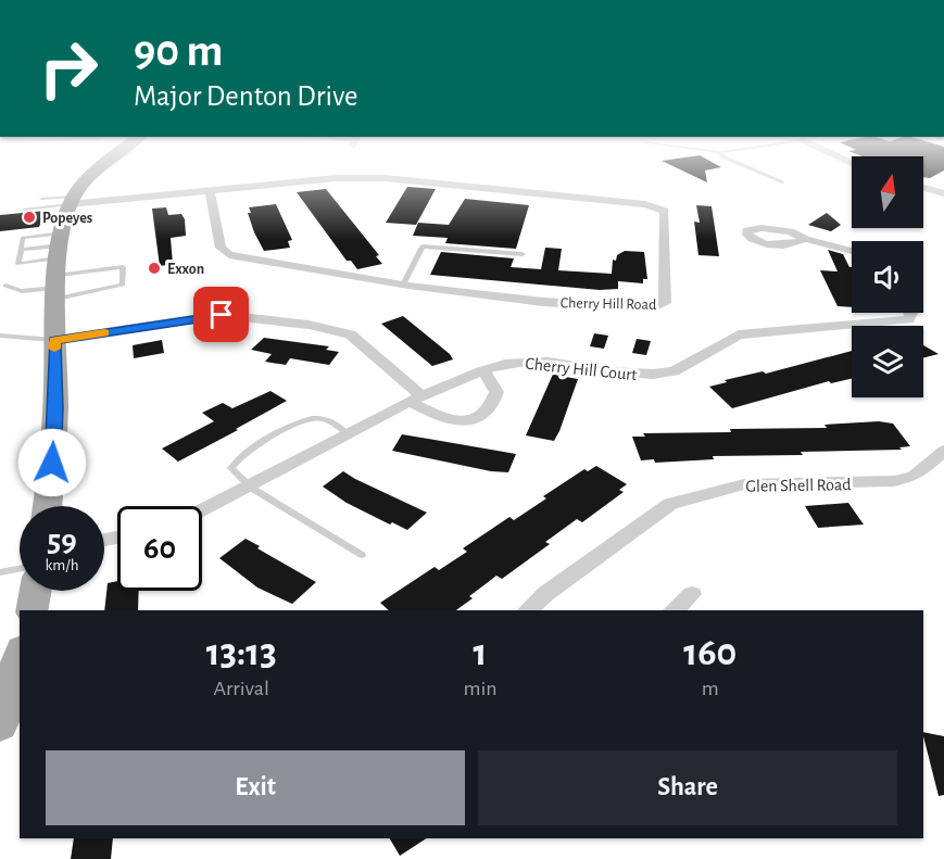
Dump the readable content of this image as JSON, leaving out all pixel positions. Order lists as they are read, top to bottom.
{
  "streets": {
    "street": ["Cherry Hill Road", "Cherry Hill Court", "Glen Shell Road"]
  },
  "places": ["Popeyes", "Exxon"],
  "north": "top",
  "page": {
    "turn": ["90 m", "Major Denton Drive"],
    "speed": "59 km/h",
    "limit": "60",
    "eta": [
      "13:13",
      "Arrival",
      "1",
      "min",
      "160",
      "m"
    ],
    "buttons": ["Exit", "Share"]
  }
}
